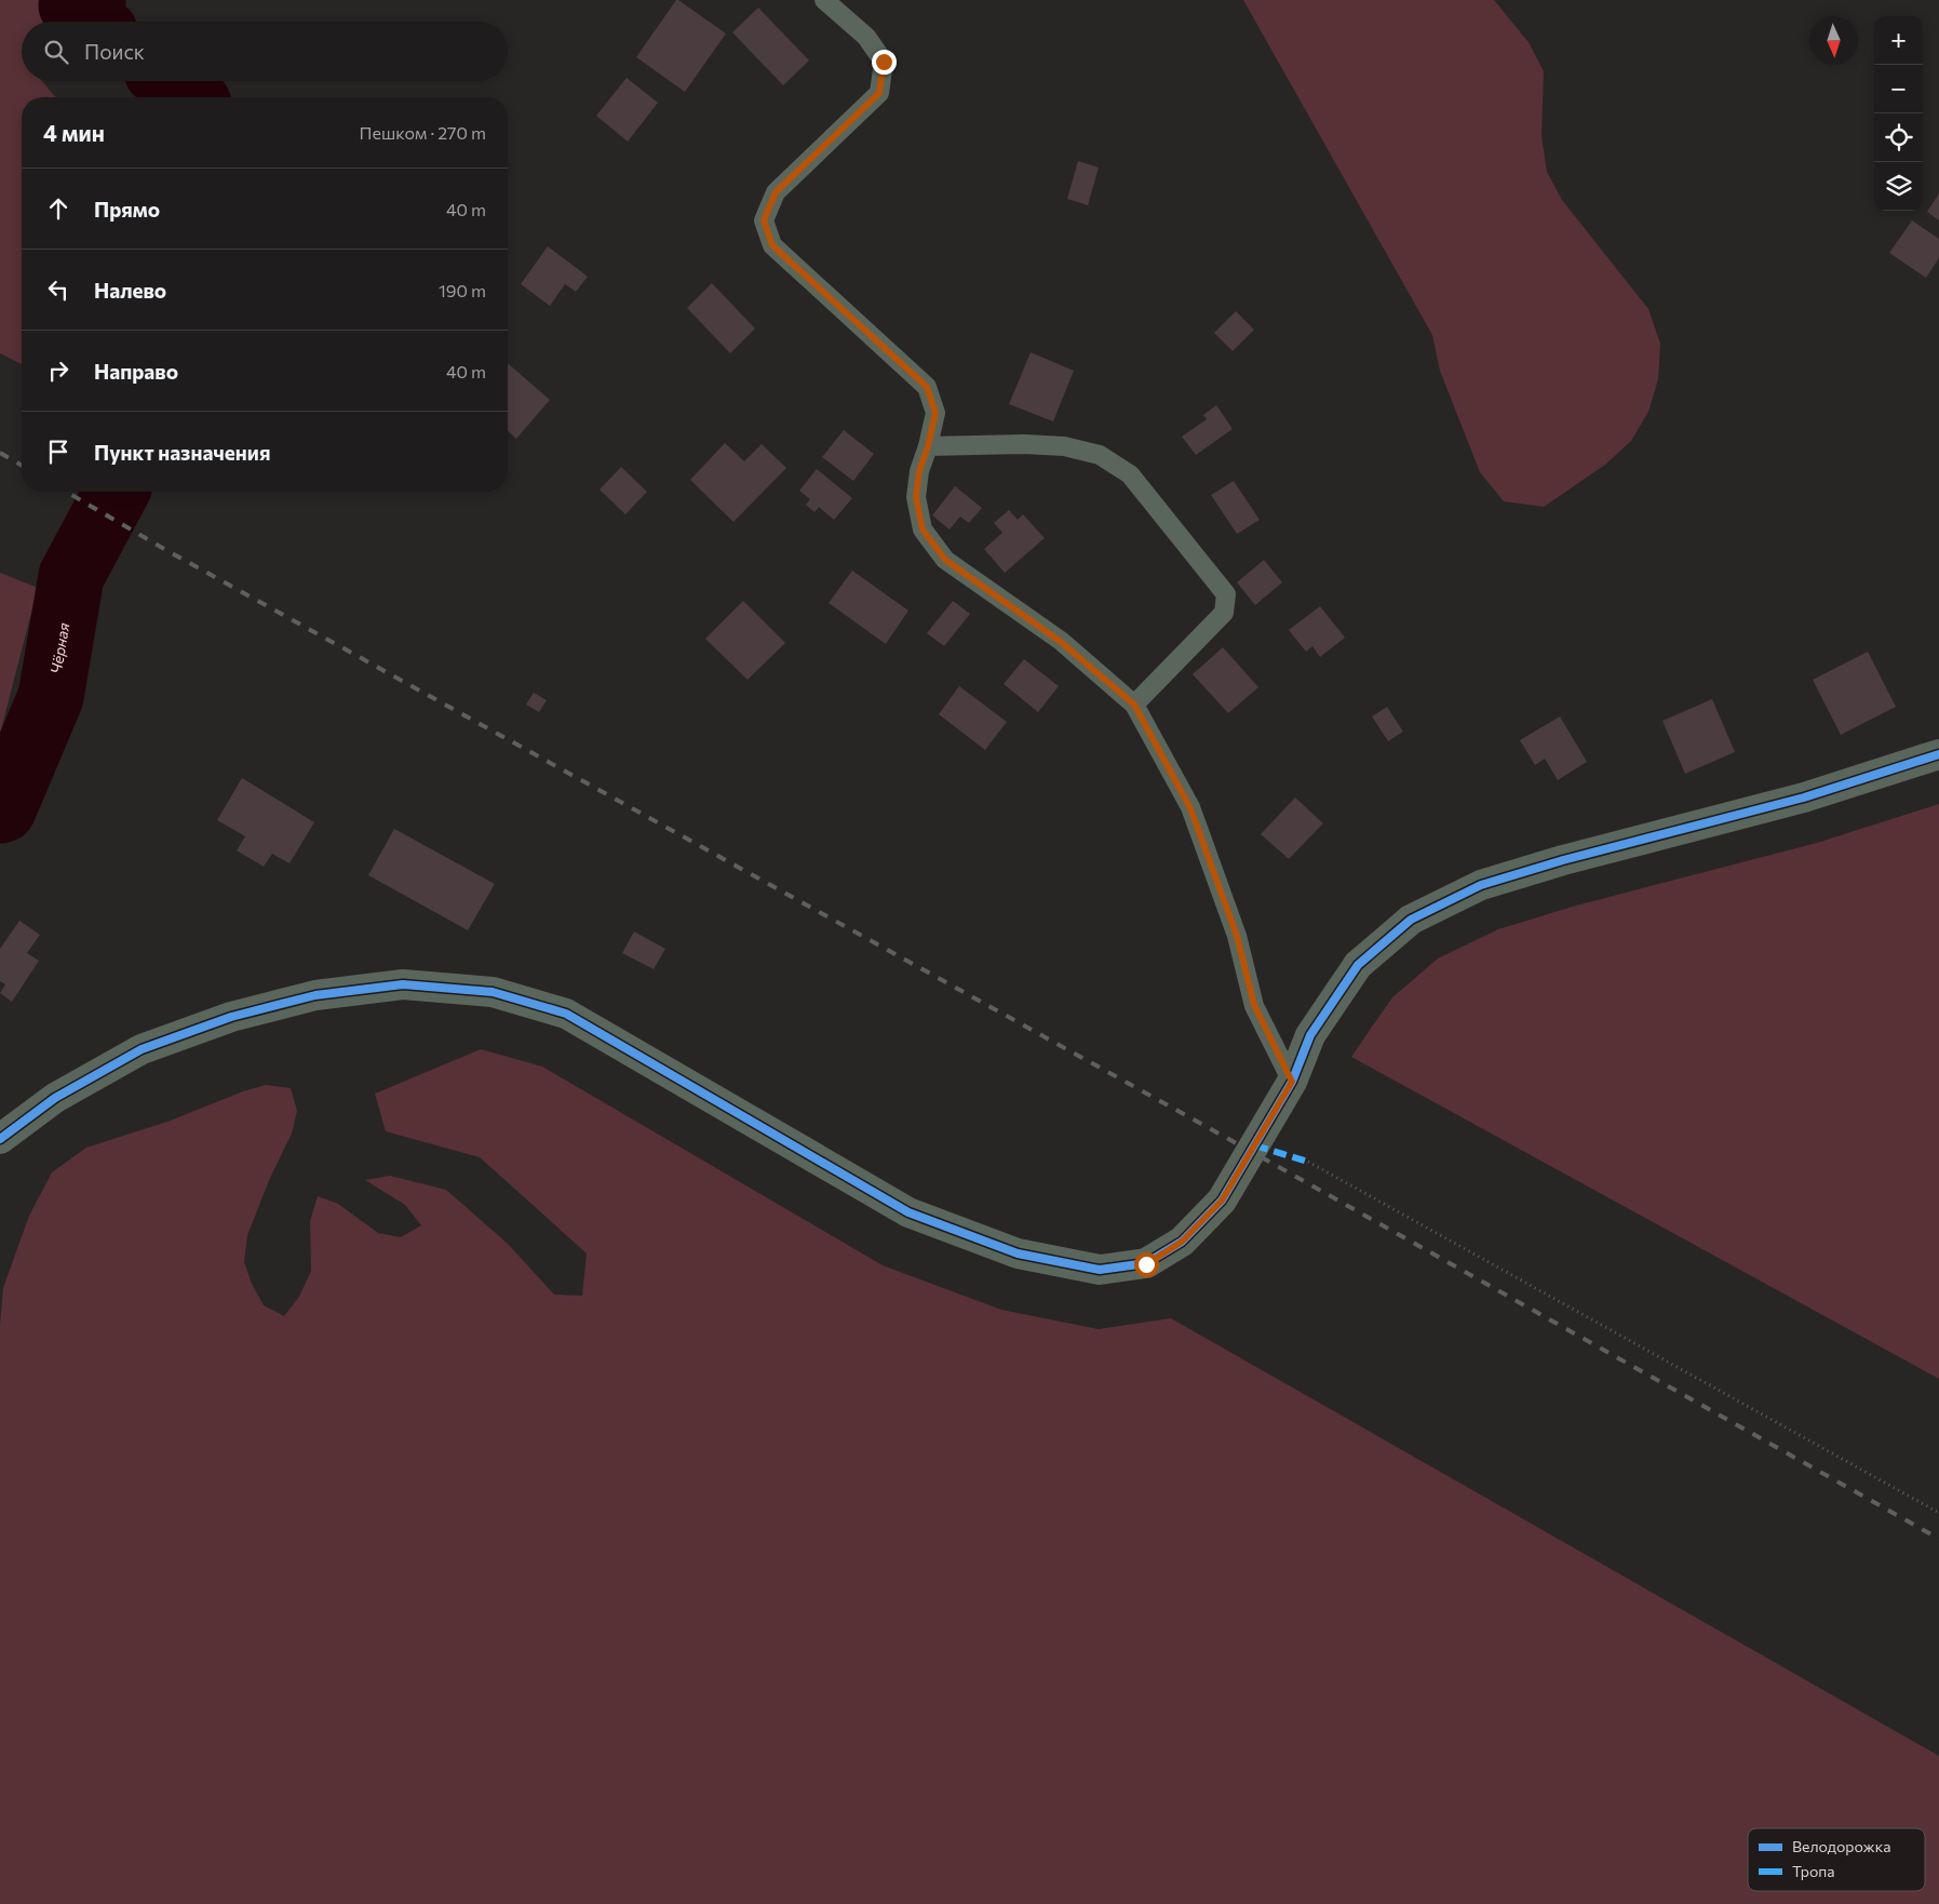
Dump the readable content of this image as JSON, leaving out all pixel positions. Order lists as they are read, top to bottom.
{
  "water": ["Чёрная"],
  "legend": ["Велодорожка", "Тропа"],
  "north": "bottom",
  "page": {
    "map_buttons": ["+", "−"],
    "search": "Поиск",
    "heading": ["4 мин", "Пешком · 270 m"],
    "list": [
      ["Прямо", "40 m"],
      ["Налево", "190 m"],
      ["Направо", "40 m"],
      "Пункт назначения"
    ]
  }
}
